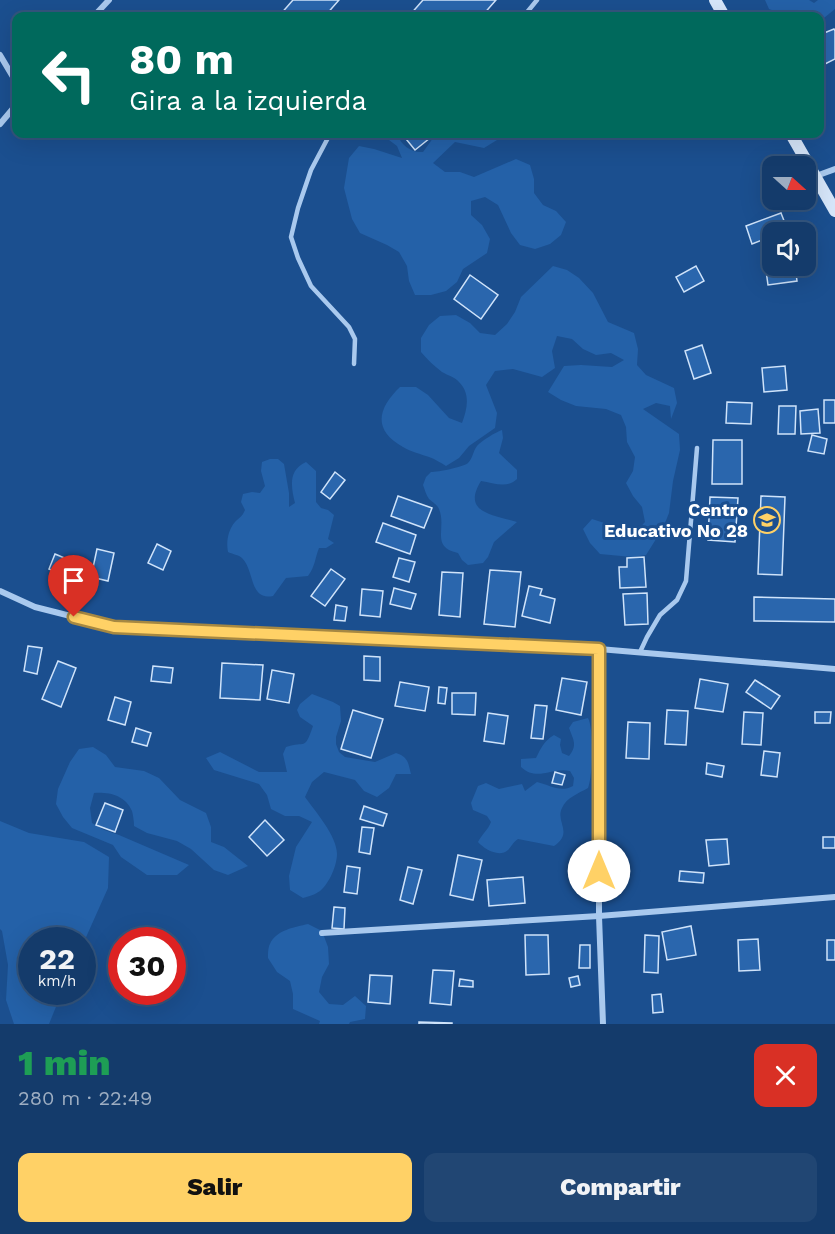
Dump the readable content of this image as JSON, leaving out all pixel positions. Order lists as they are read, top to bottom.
{
  "places": {
    "school or university": ["Centro Educativo No 28"]
  },
  "north": "right",
  "page": {
    "turn": ["80 m", "Gira a la izquierda"],
    "speed": "22 km/h",
    "limit": "30",
    "heading": ["1 min", "280 m · 22:49"],
    "buttons": ["Salir", "Compartir"]
  }
}
